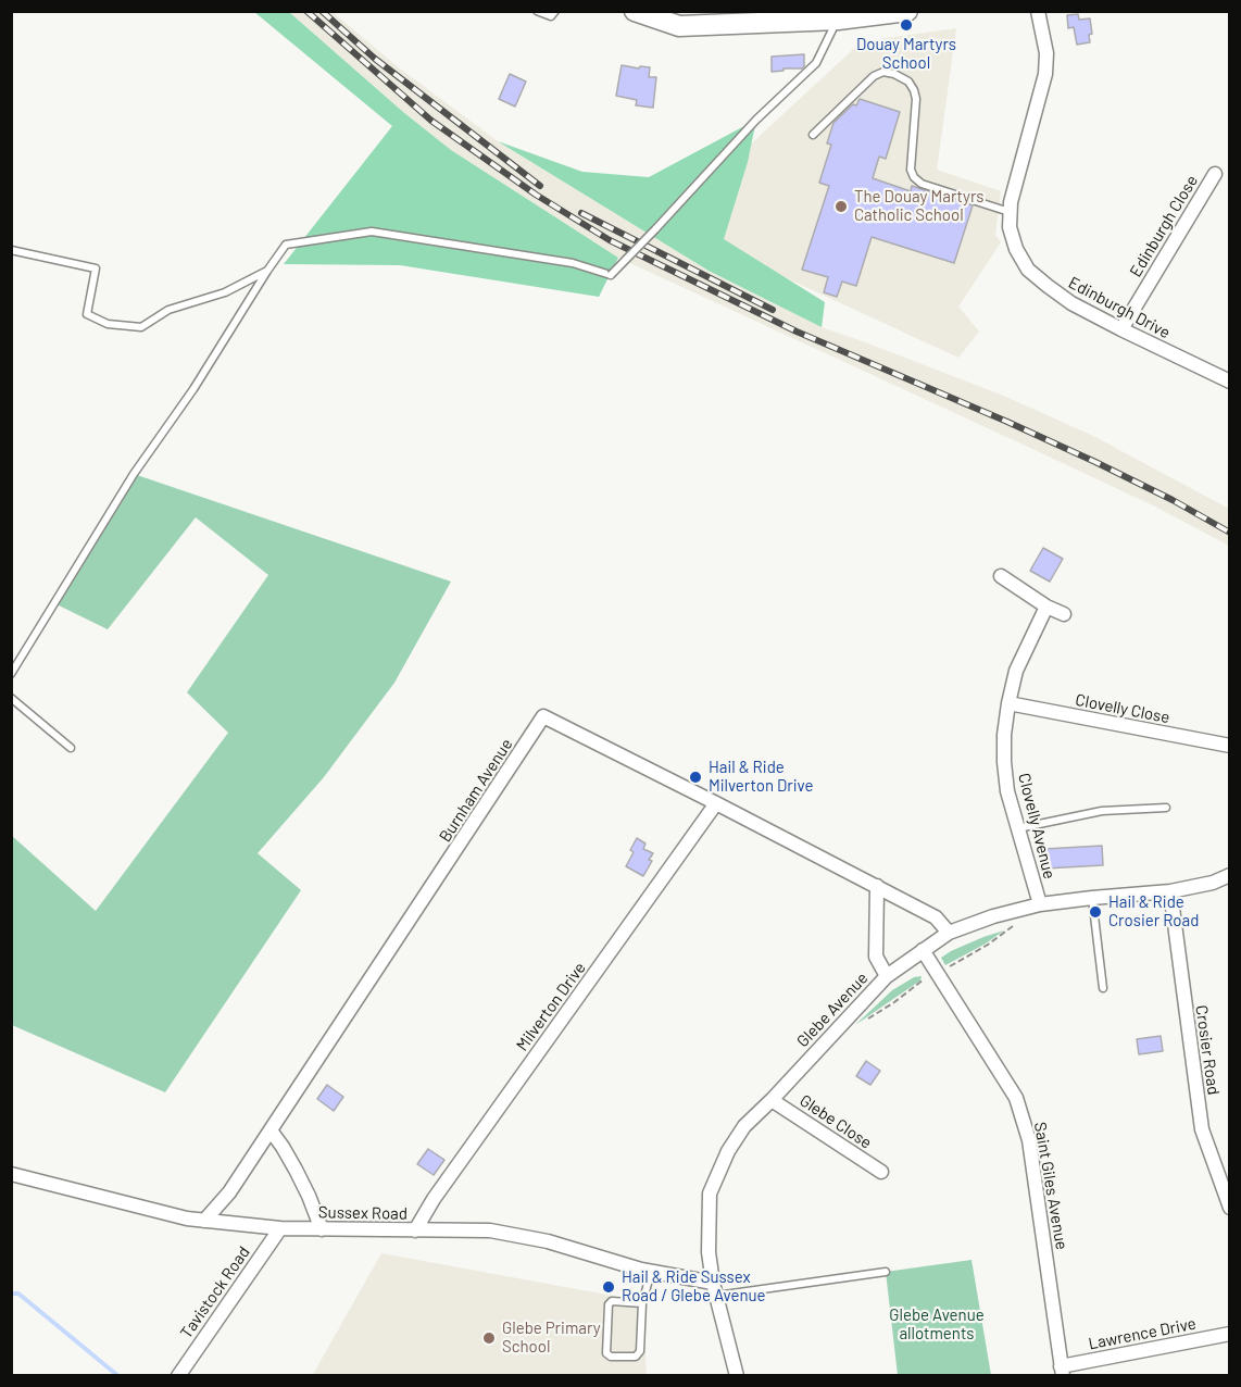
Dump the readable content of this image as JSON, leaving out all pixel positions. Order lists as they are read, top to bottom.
{
  "streets": {
    "street": [
      "Edinburgh Close",
      "Edinburgh Drive",
      "Clovelly Close",
      "Burnham Avenue",
      "Clovelly Avenue",
      "Milverton Drive",
      "Glebe Avenue",
      "Crosier Road",
      "Glebe Close",
      "Saint Giles Avenue",
      "Sussex Road",
      "Tavistock Road",
      "Lawrence Drive"
    ]
  },
  "crossings": [
    ["Edinburgh Close", "Edinburgh Drive"],
    ["Clovelly Close", "Clovelly Avenue"],
    ["Burnham Avenue", "Milverton Drive"],
    ["Burnham Avenue", "Glebe Avenue"],
    ["Burnham Avenue", "Sussex Road"],
    ["Clovelly Avenue", "Glebe Avenue"],
    ["Milverton Drive", "Sussex Road"],
    ["Glebe Avenue", "Crosier Road"],
    ["Glebe Avenue", "Glebe Close"],
    ["Glebe Avenue", "Saint Giles Avenue"],
    ["Glebe Avenue", "Sussex Road"],
    ["Saint Giles Avenue", "Lawrence Drive"],
    ["Sussex Road", "Tavistock Road"]
  ],
  "parks": ["Glebe Avenue allotments"],
  "places": [
    "Douay Martyrs School",
    "The Douay Martyrs Catholic School",
    "Hail & Ride Milverton Drive",
    "Hail & Ride Crosier Road",
    "Hail & Ride Sussex Road / Glebe Avenue",
    "Glebe Primary School"
  ]
}
